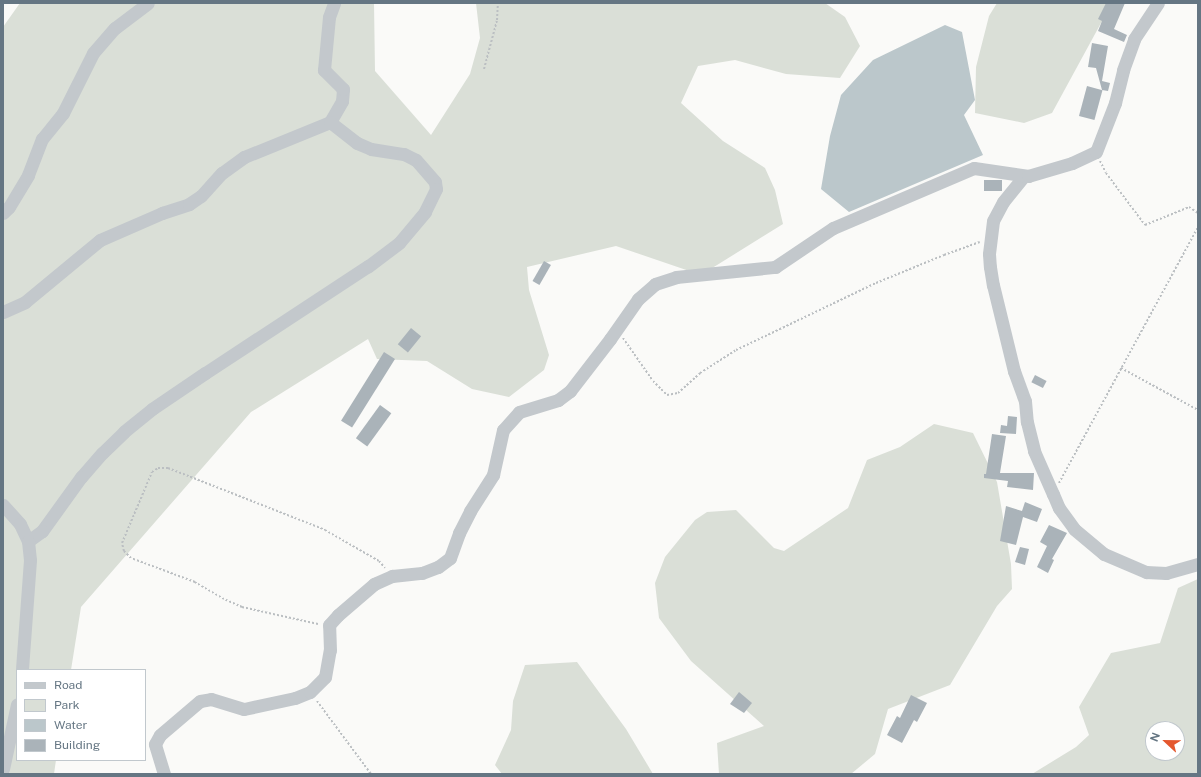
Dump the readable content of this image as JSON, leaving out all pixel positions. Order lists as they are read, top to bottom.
{
  "legend": [
    "Road",
    "Park",
    "Water",
    "Building"
  ],
  "north": "left"
}
